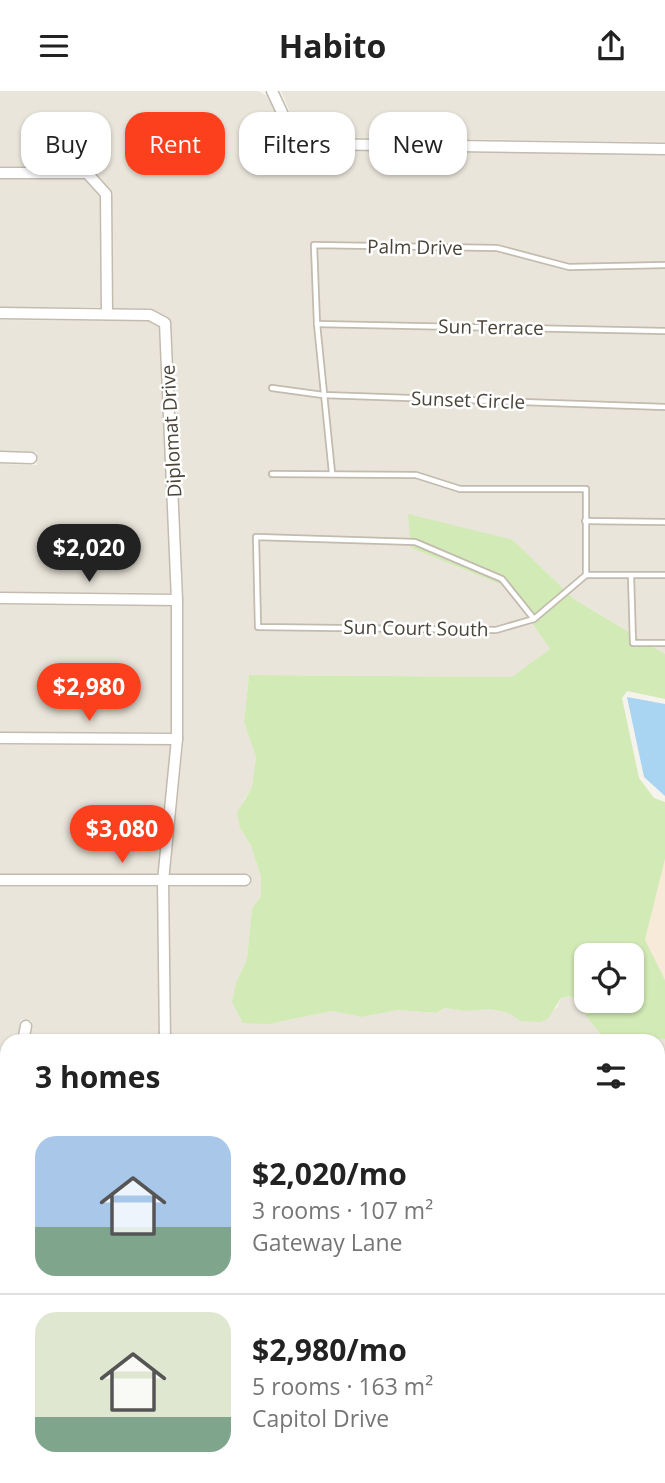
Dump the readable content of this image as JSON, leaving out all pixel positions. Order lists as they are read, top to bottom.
{
  "streets": {
    "street": ["Diplomat Drive"],
    "lane": [
      "Palm Drive",
      "Sun Terrace",
      "Sunset Circle",
      "Sun Court South"
    ]
  },
  "crossings": [
    ["Palm Drive", "Sun Terrace"],
    ["Palm Drive", "Sunset Circle"]
  ],
  "page": {
    "header": "Habito",
    "chip": [
      "Buy",
      "Rent",
      "Filters",
      "New"
    ],
    "price": ["$2,020", "$2,980", "$3,080"],
    "heading": "3 homes",
    "list": [
      {
        "name": "$2,020/mo",
        "note": "3 rooms · 107 m² · Gateway Lane"
      },
      {
        "name": "$2,980/mo",
        "note": "5 rooms · 163 m² · Capitol Drive"
      }
    ]
  }
}
